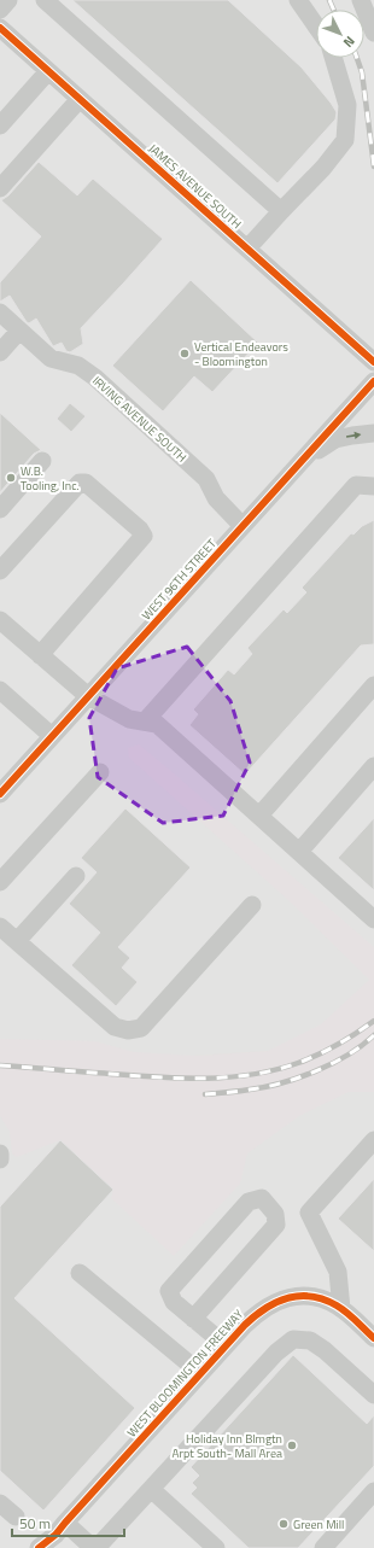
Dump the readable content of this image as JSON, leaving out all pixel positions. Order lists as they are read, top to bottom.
{
  "streets": {
    "street": [
      "JAMES AVENUE SOUTH",
      "IRVING AVENUE SOUTH",
      "WEST 96TH STREET",
      "WEST BLOOMINGTON FREEWAY"
    ]
  },
  "crossings": [
    ["IRVING AVENUE SOUTH", "WEST 96TH STREET"]
  ],
  "places": [
    "Vertical Endeavors - Bloomington",
    "W.B. Tooling, Inc.",
    "Holiday Inn Blmgtn Arpt South- Mall Area",
    "Green Mill"
  ],
  "scale_bar": "50 m",
  "north": "bottom right"
}
